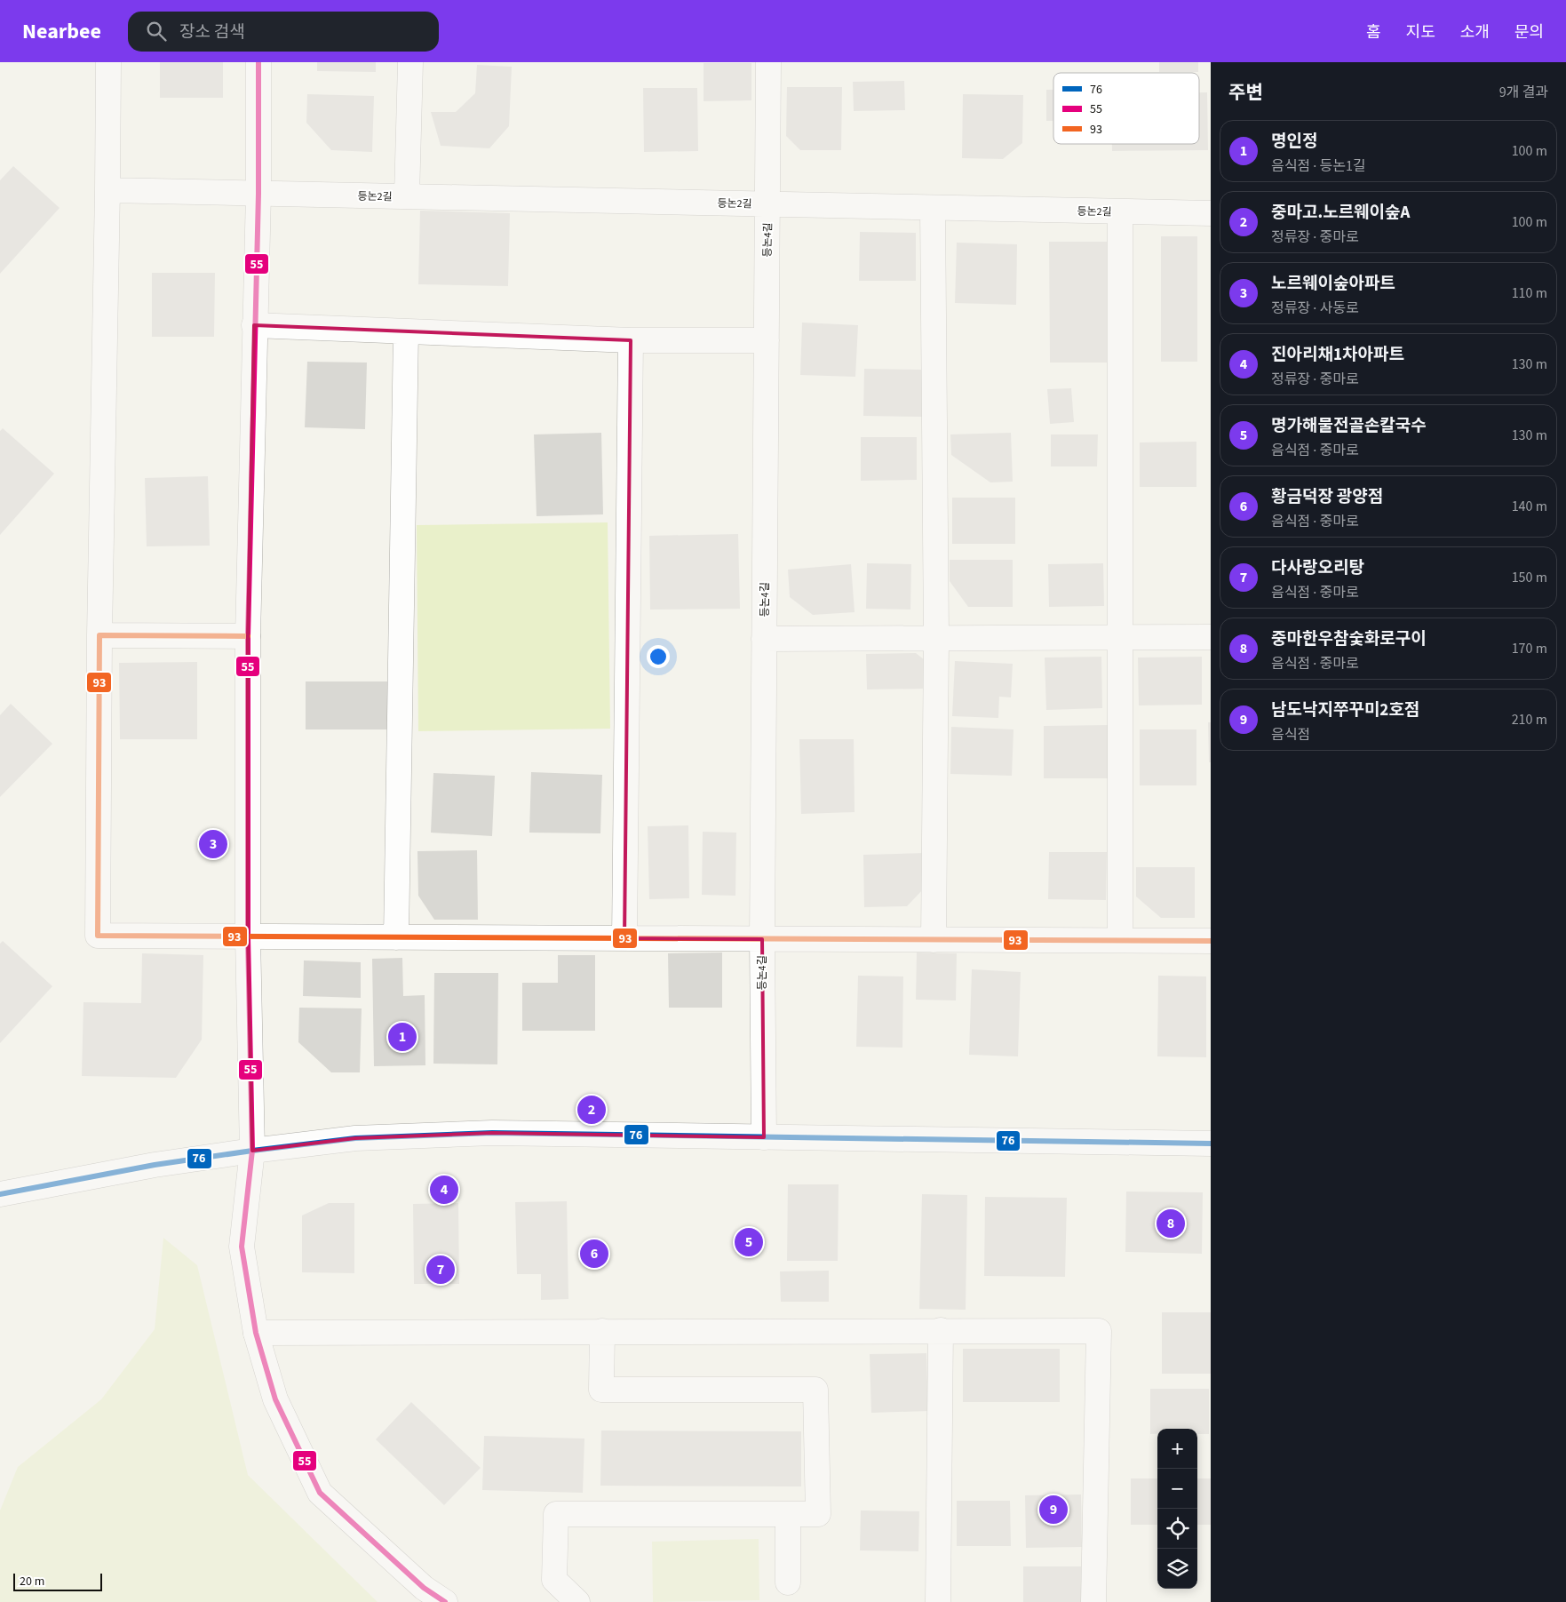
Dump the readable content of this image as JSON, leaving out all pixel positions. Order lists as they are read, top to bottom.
{
  "streets": {
    "street": ["등논2길", "등논4길"]
  },
  "crossings": [
    ["등논2길", "등논4길"]
  ],
  "lines": ["transit line 55", "transit line 93", "transit line 76"],
  "legend": ["76", "55", "93"],
  "scale_bar": "20 m",
  "page": {
    "header": "Nearbee",
    "search": "장소 검색",
    "nav": [
      "홈",
      "지도",
      "소개",
      "문의"
    ],
    "heading": ["주변", "9개 결과"],
    "list": [
      {
        "mark": "1",
        "name": "명인정",
        "note": "음식점 · 등논1길",
        "value": "100 m"
      },
      {
        "mark": "2",
        "name": "중마고.노르웨이숲A",
        "note": "정류장 · 중마로",
        "value": "100 m"
      },
      {
        "mark": "3",
        "name": "노르웨이숲아파트",
        "note": "정류장 · 사동로",
        "value": "110 m"
      },
      {
        "mark": "4",
        "name": "진아리채1차아파트",
        "note": "정류장 · 중마로",
        "value": "130 m"
      },
      {
        "mark": "5",
        "name": "명가해물전골손칼국수",
        "note": "음식점 · 중마로",
        "value": "130 m"
      },
      {
        "mark": "6",
        "name": "황금덕장 광양점",
        "note": "음식점 · 중마로",
        "value": "140 m"
      },
      {
        "mark": "7",
        "name": "다사랑오리탕",
        "note": "음식점 · 중마로",
        "value": "150 m"
      },
      {
        "mark": "8",
        "name": "중마한우참숯화로구이",
        "note": "음식점 · 중마로",
        "value": "170 m"
      },
      {
        "mark": "9",
        "name": "남도낙지쭈꾸미2호점",
        "note": "음식점",
        "value": "210 m"
      }
    ],
    "pins": [
      "3",
      "1",
      "2",
      "4",
      "8",
      "5",
      "6",
      "7",
      "9"
    ],
    "map_buttons": ["+", "−"],
    "scale": "20 m"
  }
}
